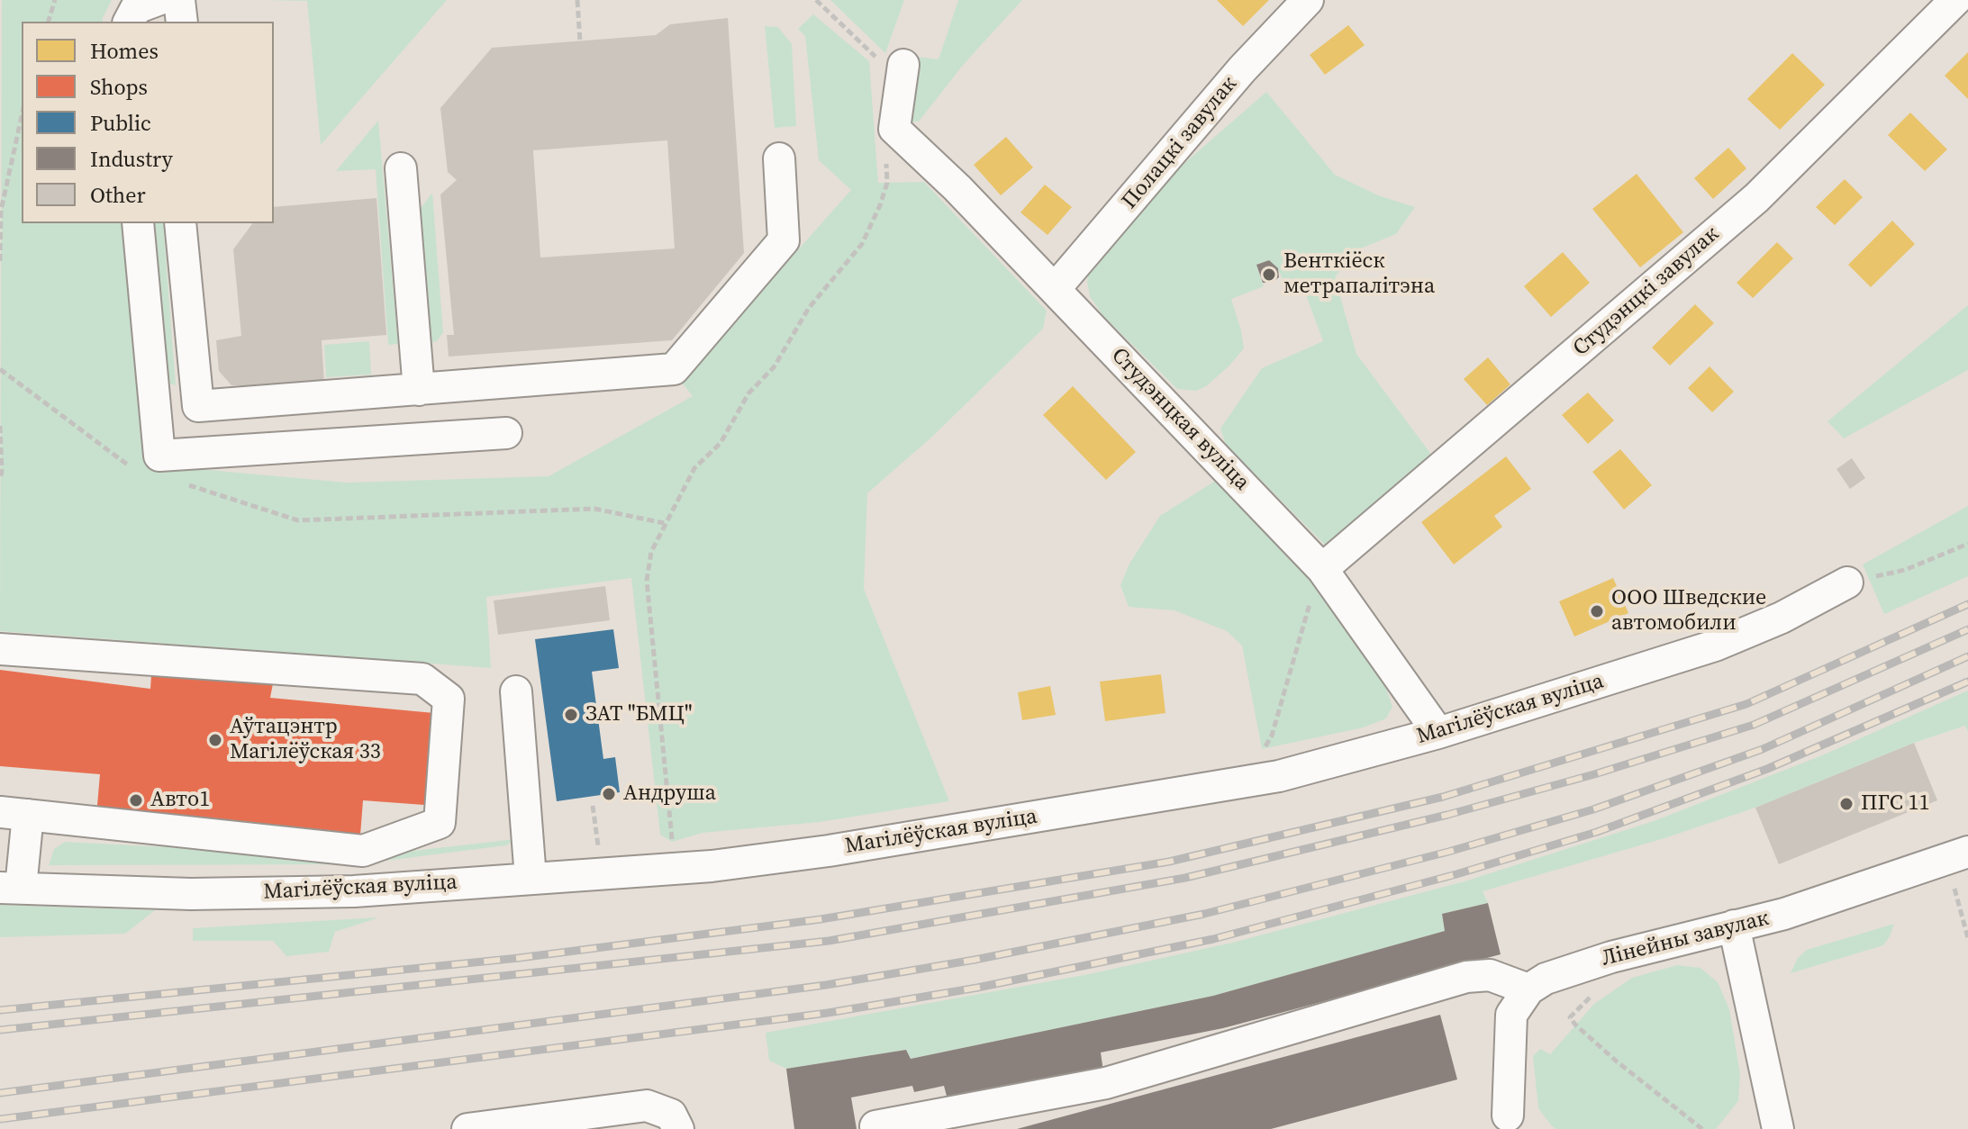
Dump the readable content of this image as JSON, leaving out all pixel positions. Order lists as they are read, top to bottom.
{
  "streets": {
    "street": [
      "Полацкі завулак",
      "Студэнцкі завулак",
      "Студэнцкая вуліца",
      "Магілёўская вуліца",
      "Лінейны завулак"
    ]
  },
  "crossings": [
    ["Полацкі завулак", "Студэнцкая вуліца"],
    ["Студэнцкі завулак", "Студэнцкая вуліца"],
    ["Студэнцкая вуліца", "Магілёўская вуліца"]
  ],
  "places": [
    "Венткіёск метрапалітэна",
    "ООО Шведские автомобили",
    "ЗАТ \"БМЦ\"",
    "Аўтацэнтр Магілёўская 33",
    "Андруша",
    "Авто1",
    "ПГС 11"
  ],
  "legend": [
    "Homes",
    "Shops",
    "Public",
    "Industry",
    "Other"
  ]
}
